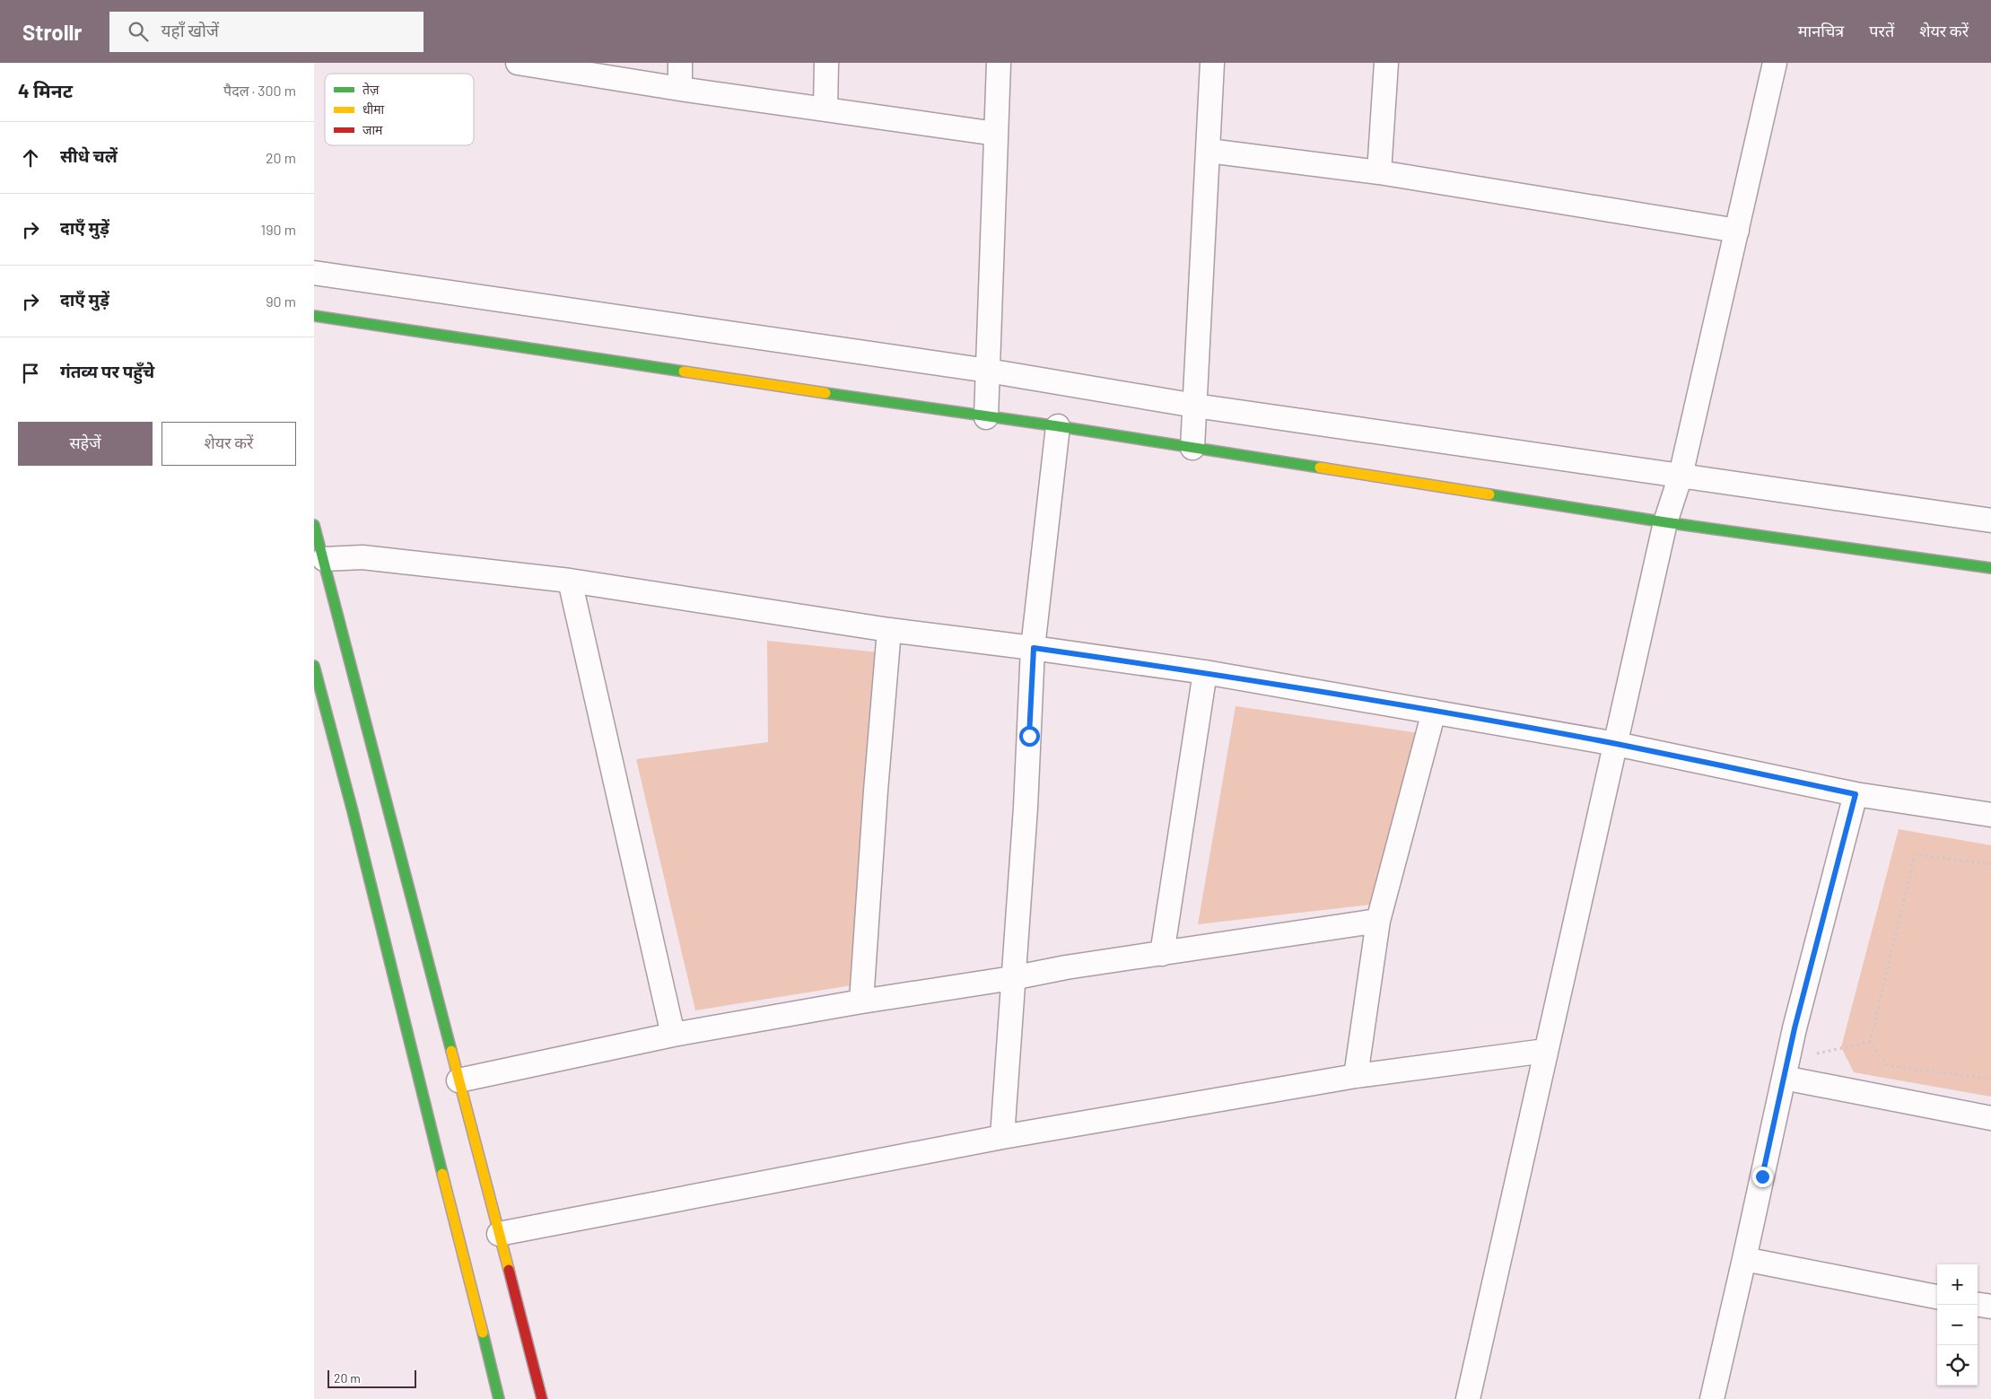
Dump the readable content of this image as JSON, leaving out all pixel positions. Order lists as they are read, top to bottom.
{
  "legend": ["तेज़", "धीमा", "जाम"],
  "scale_bar": "20 m",
  "page": {
    "header": "Strollr",
    "search": "यहाँ खोजें",
    "nav": ["मानचित्र", "परतें", "शेयर करें"],
    "heading": ["4 मिनट", "पैदल · 300 m"],
    "list": [
      ["सीधे चलें", "20 m"],
      ["दाएँ मुड़ें", "190 m"],
      ["दाएँ मुड़ें", "90 m"],
      "गंतव्य पर पहुँचे"
    ],
    "buttons": ["सहेजें", "शेयर करें"],
    "map_buttons": ["+", "−"],
    "scale": "20 m"
  }
}
